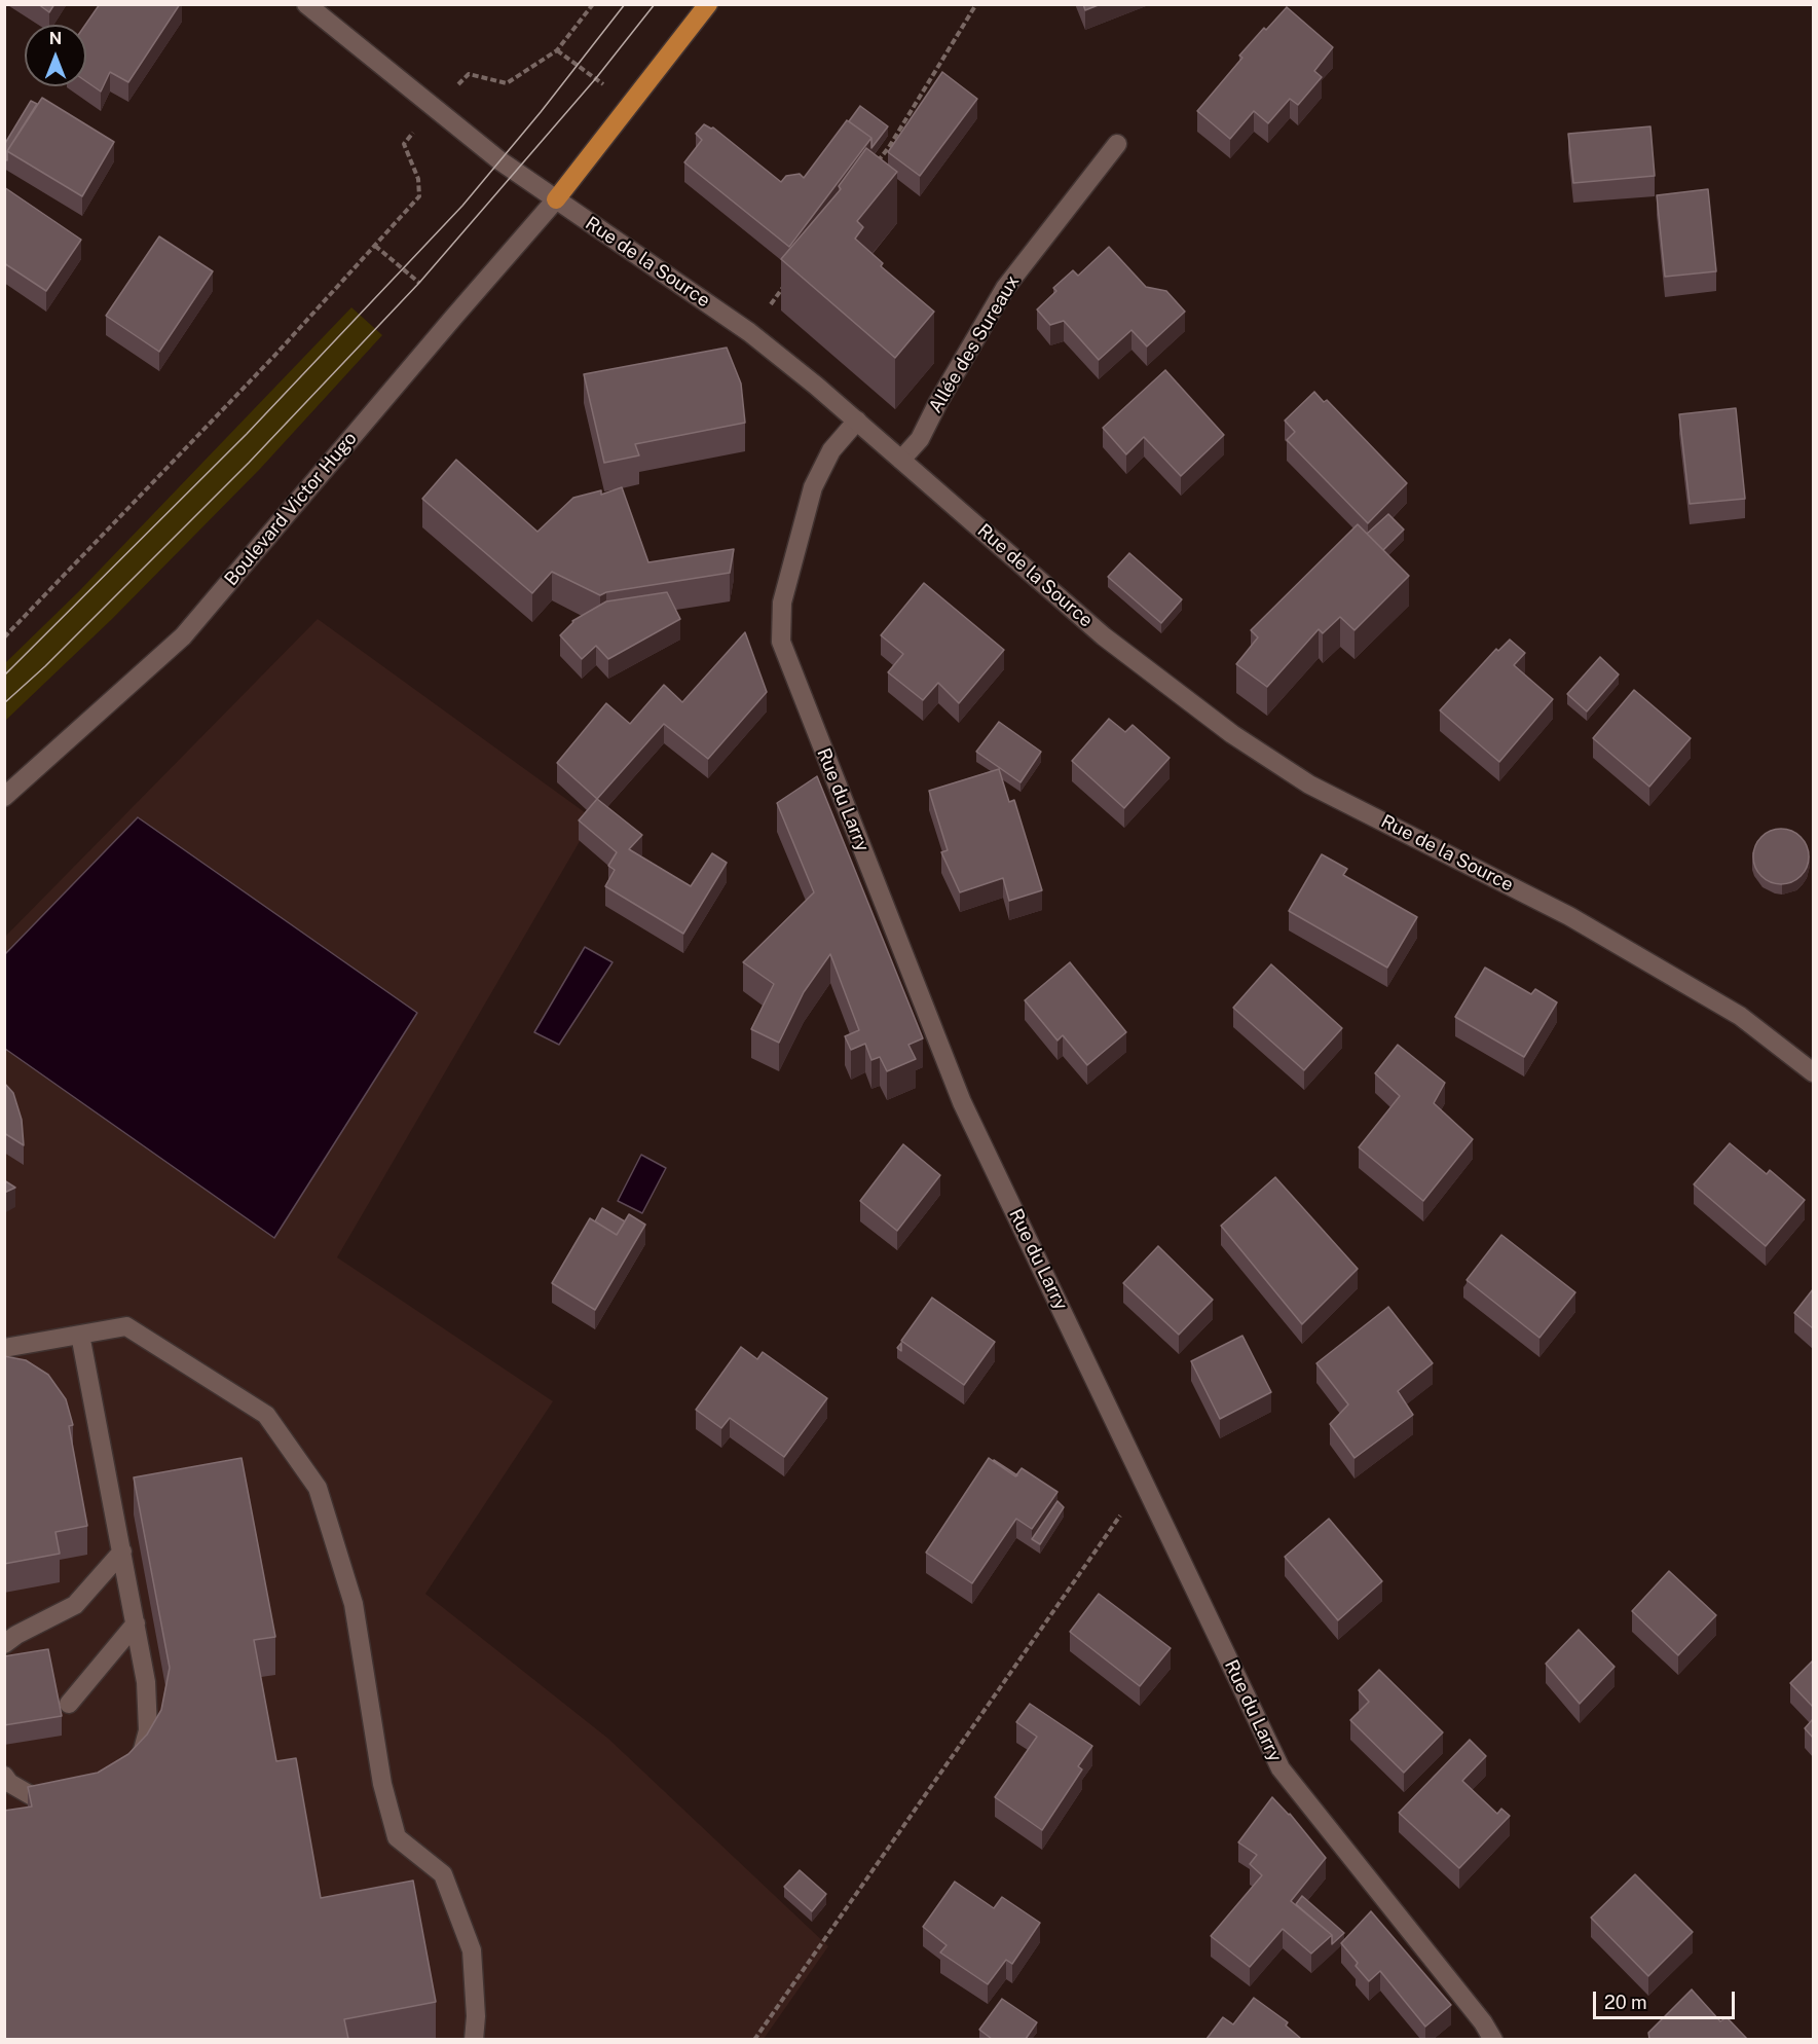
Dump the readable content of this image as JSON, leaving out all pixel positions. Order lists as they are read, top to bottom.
{
  "streets": {
    "main road": [
      "Rue de la Source",
      "Allée des Sureaux",
      "Boulevard Victor Hugo",
      "Rue du Larry"
    ]
  },
  "crossings": [
    ["Rue de la Source", "Allée des Sureaux"],
    ["Rue de la Source", "Boulevard Victor Hugo"],
    ["Rue de la Source", "Rue du Larry"]
  ],
  "scale_bar": "20 m",
  "north": "top"
}
